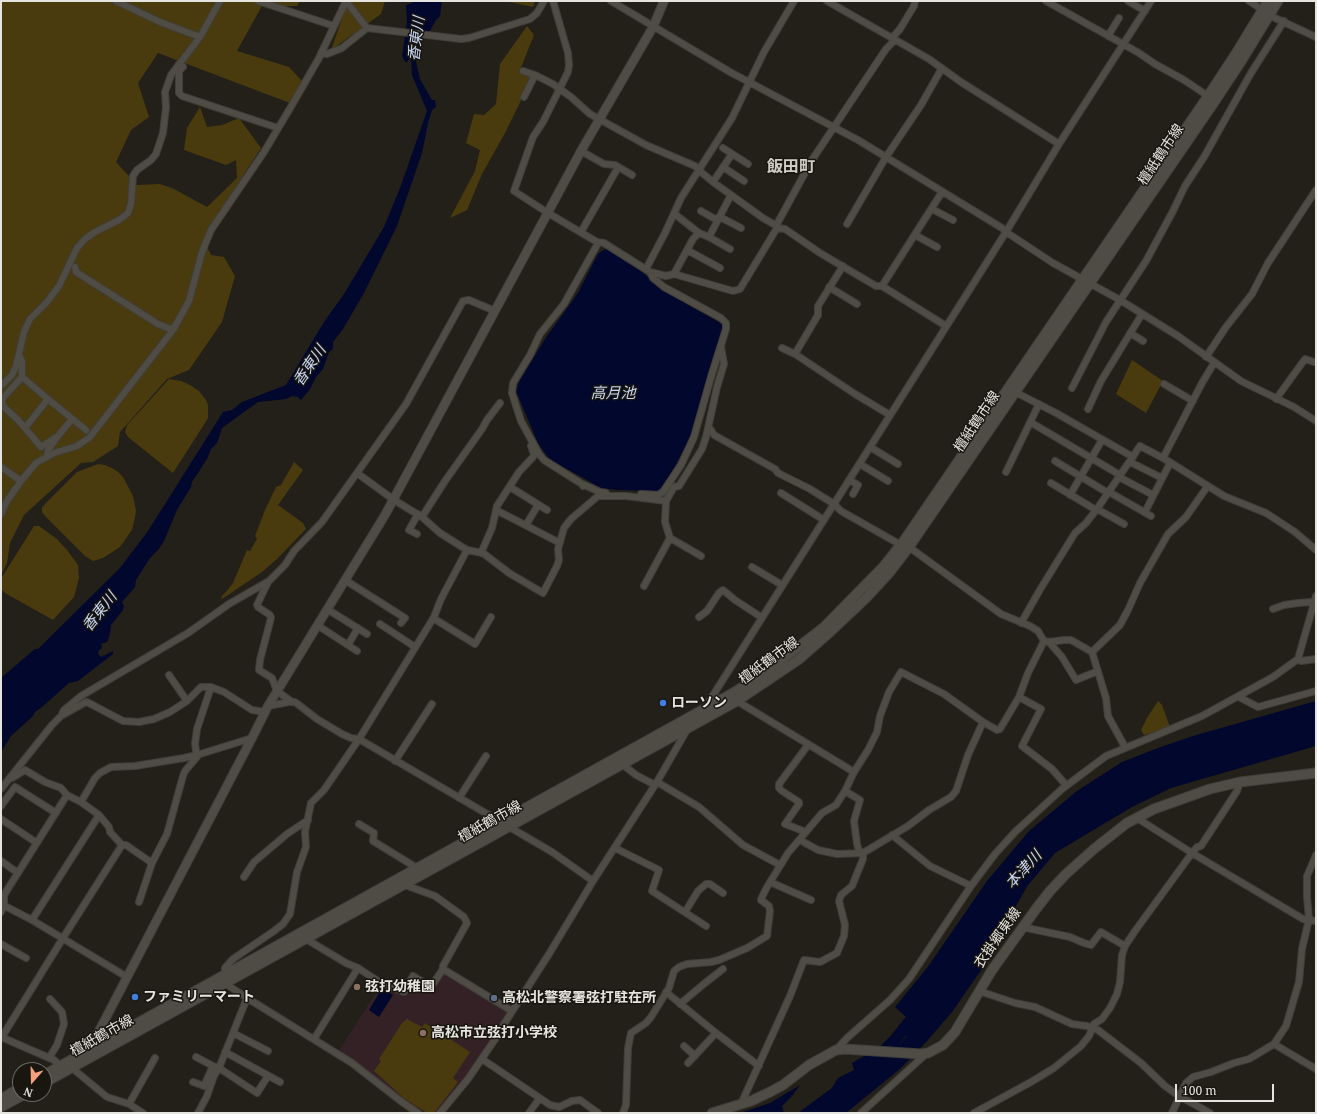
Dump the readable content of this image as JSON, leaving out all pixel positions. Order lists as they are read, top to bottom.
{
  "streets": {
    "main road": ["檀紙鶴市線", "衣掛郷東線"]
  },
  "districts": ["飯田町"],
  "water": ["香東川", "高月池", "本津川"],
  "places": [
    "ローソン",
    "弦打幼稚園",
    "ファミリーマート",
    "高松北警察署弦打駐在所",
    "高松市立弦打小学校"
  ],
  "scale_bar": "100 m",
  "north": "bottom"
}
